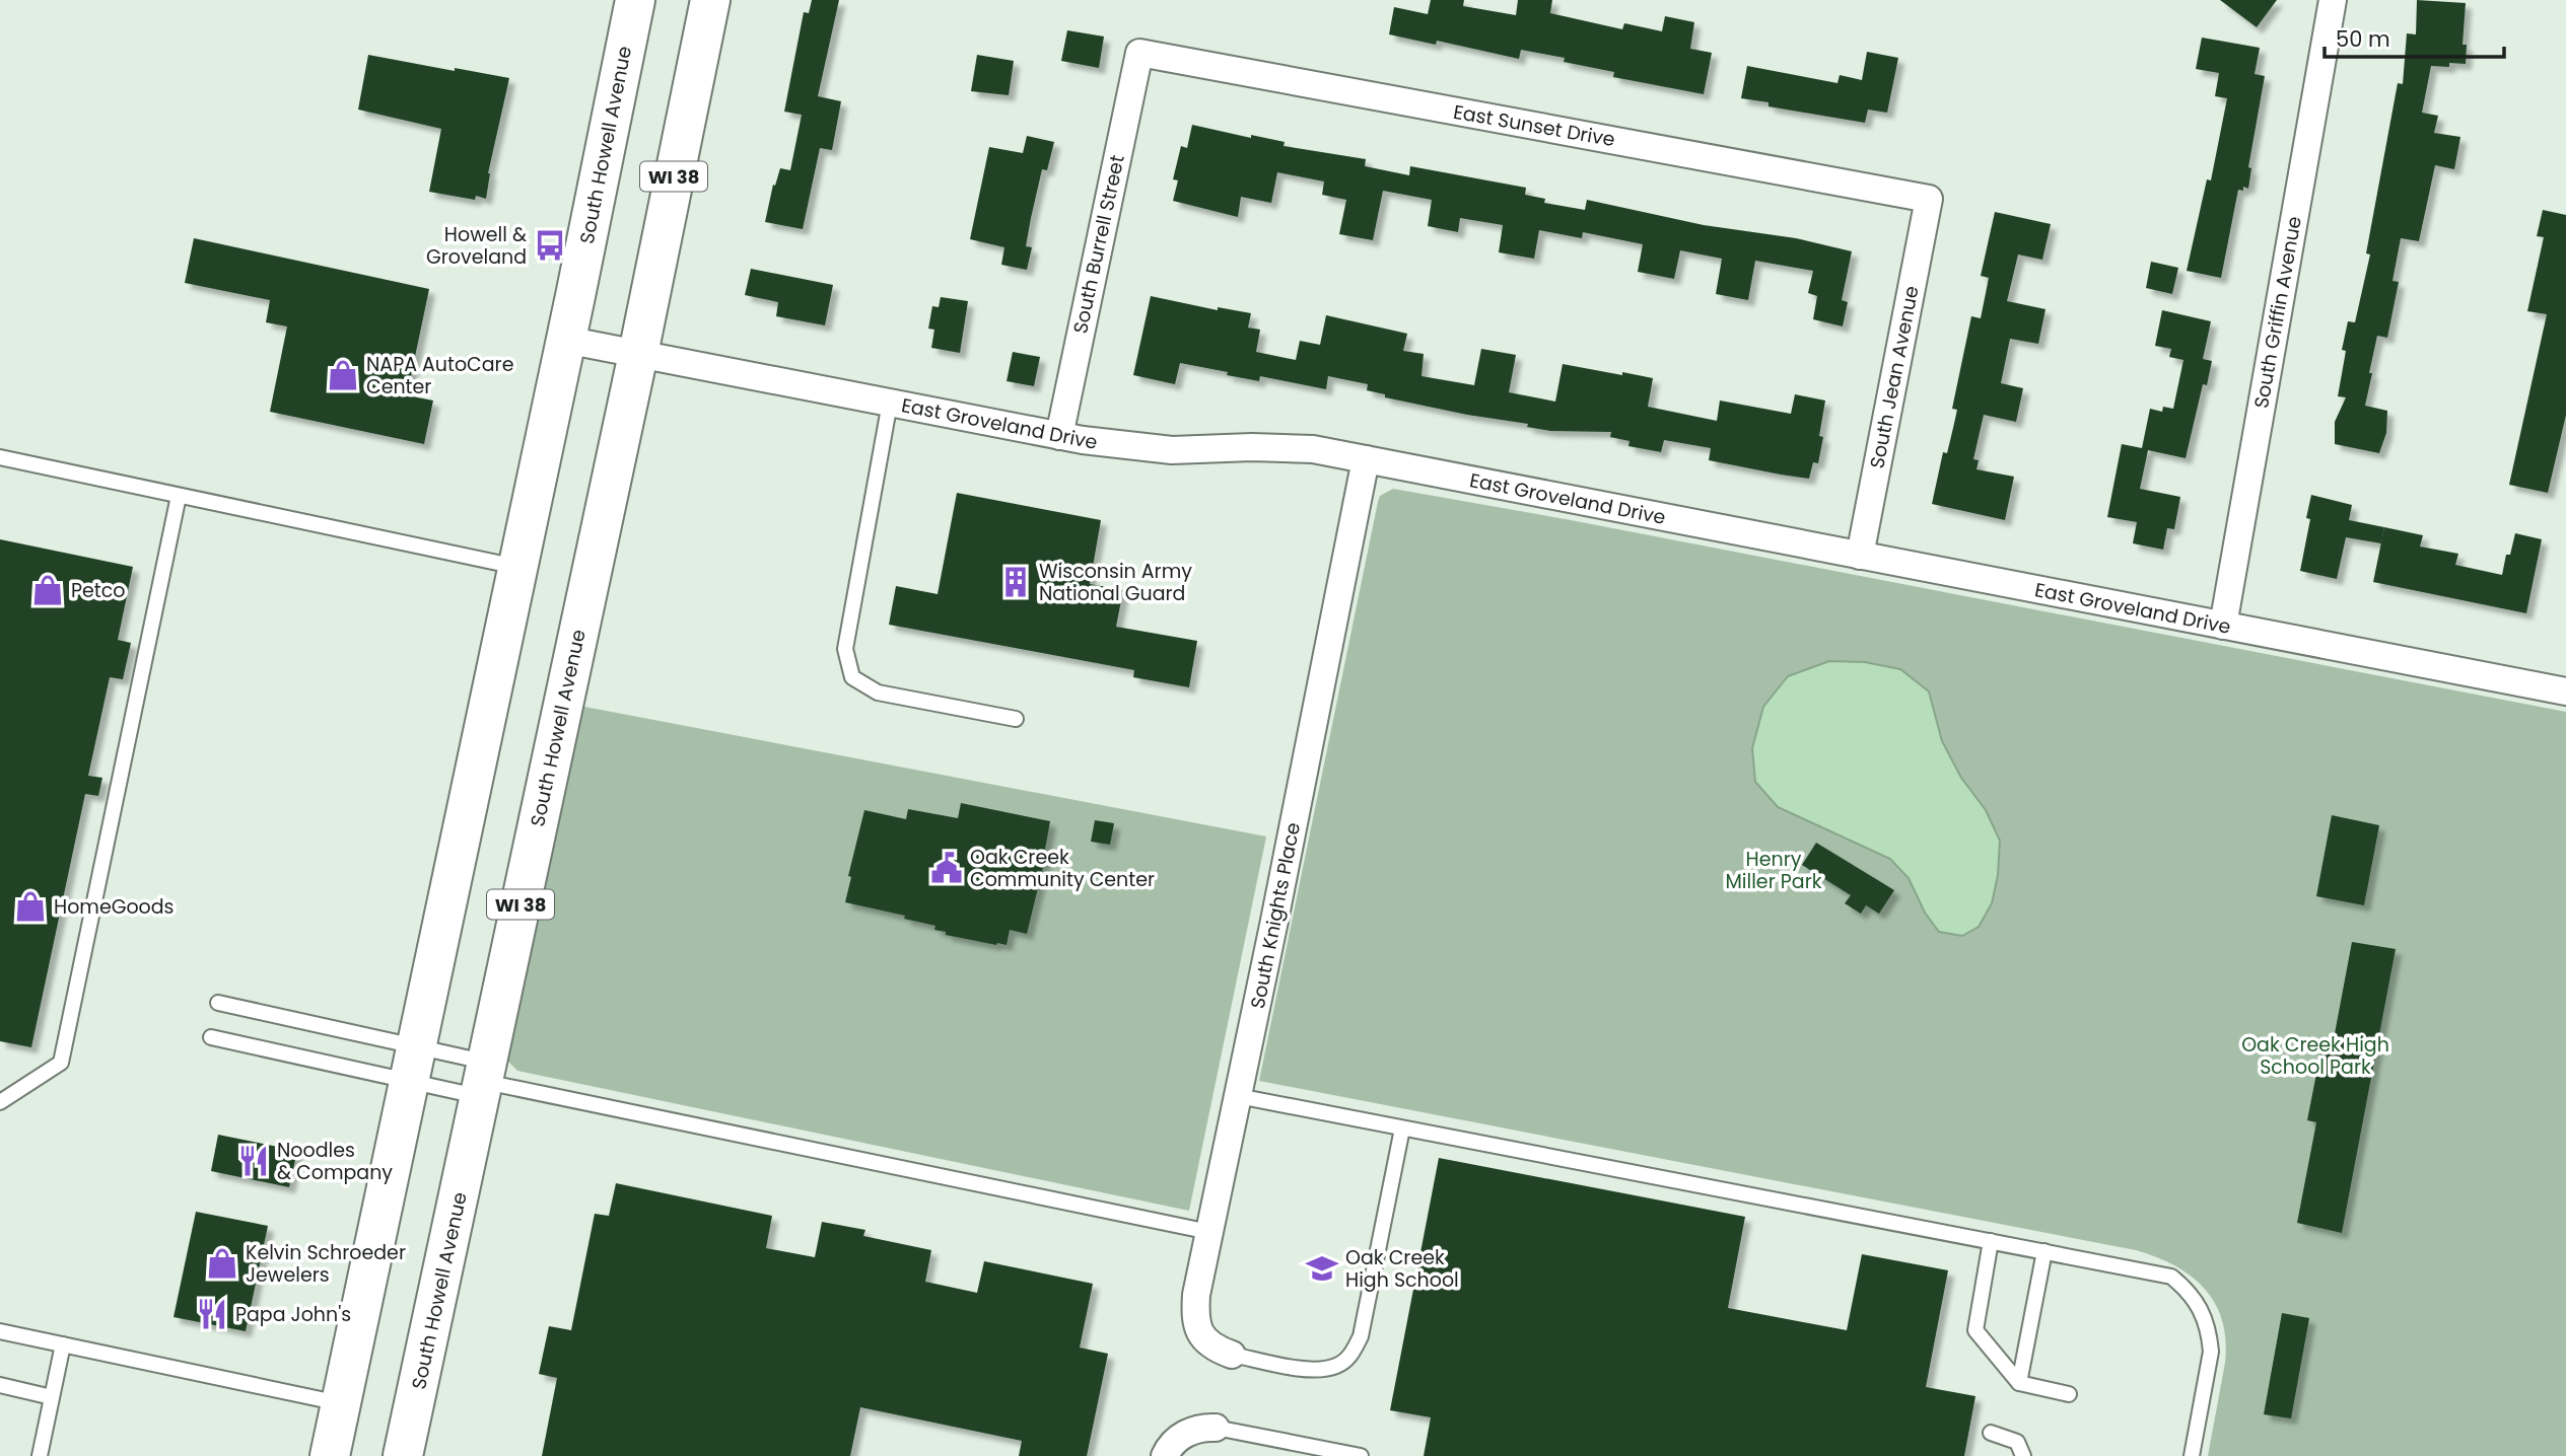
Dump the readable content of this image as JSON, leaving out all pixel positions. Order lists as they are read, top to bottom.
{
  "streets": {
    "main road": ["South Howell Avenue", "WI 38"],
    "street": [
      "East Sunset Drive",
      "South Burrell Street",
      "South Griffin Avenue",
      "South Jean Avenue",
      "East Groveland Drive",
      "South Knights Place"
    ]
  },
  "crossings": [
    ["East Sunset Drive", "South Burrell Street"],
    ["East Sunset Drive", "South Jean Avenue"],
    ["South Howell Avenue", "East Groveland Drive"],
    ["South Burrell Street", "East Groveland Drive"],
    ["South Griffin Avenue", "East Groveland Drive"],
    ["South Jean Avenue", "East Groveland Drive"],
    ["East Groveland Drive", "South Knights Place"]
  ],
  "parks": ["Henry Miller Park", "Oak Creek High School Park"],
  "places": {
    "bus stop": ["Howell & Groveland"],
    "shop": [
      "NAPA AutoCare Center",
      "Petco",
      "HomeGoods",
      "Kelvin Schroeder Jewelers"
    ],
    "building": ["Wisconsin Army National Guard"],
    "public building": ["Oak Creek Community Center"],
    "restaurant": ["Noodles & Company", "Papa John's"],
    "school or university": ["Oak Creek High School"]
  },
  "scale_bar": "50 m"
}
